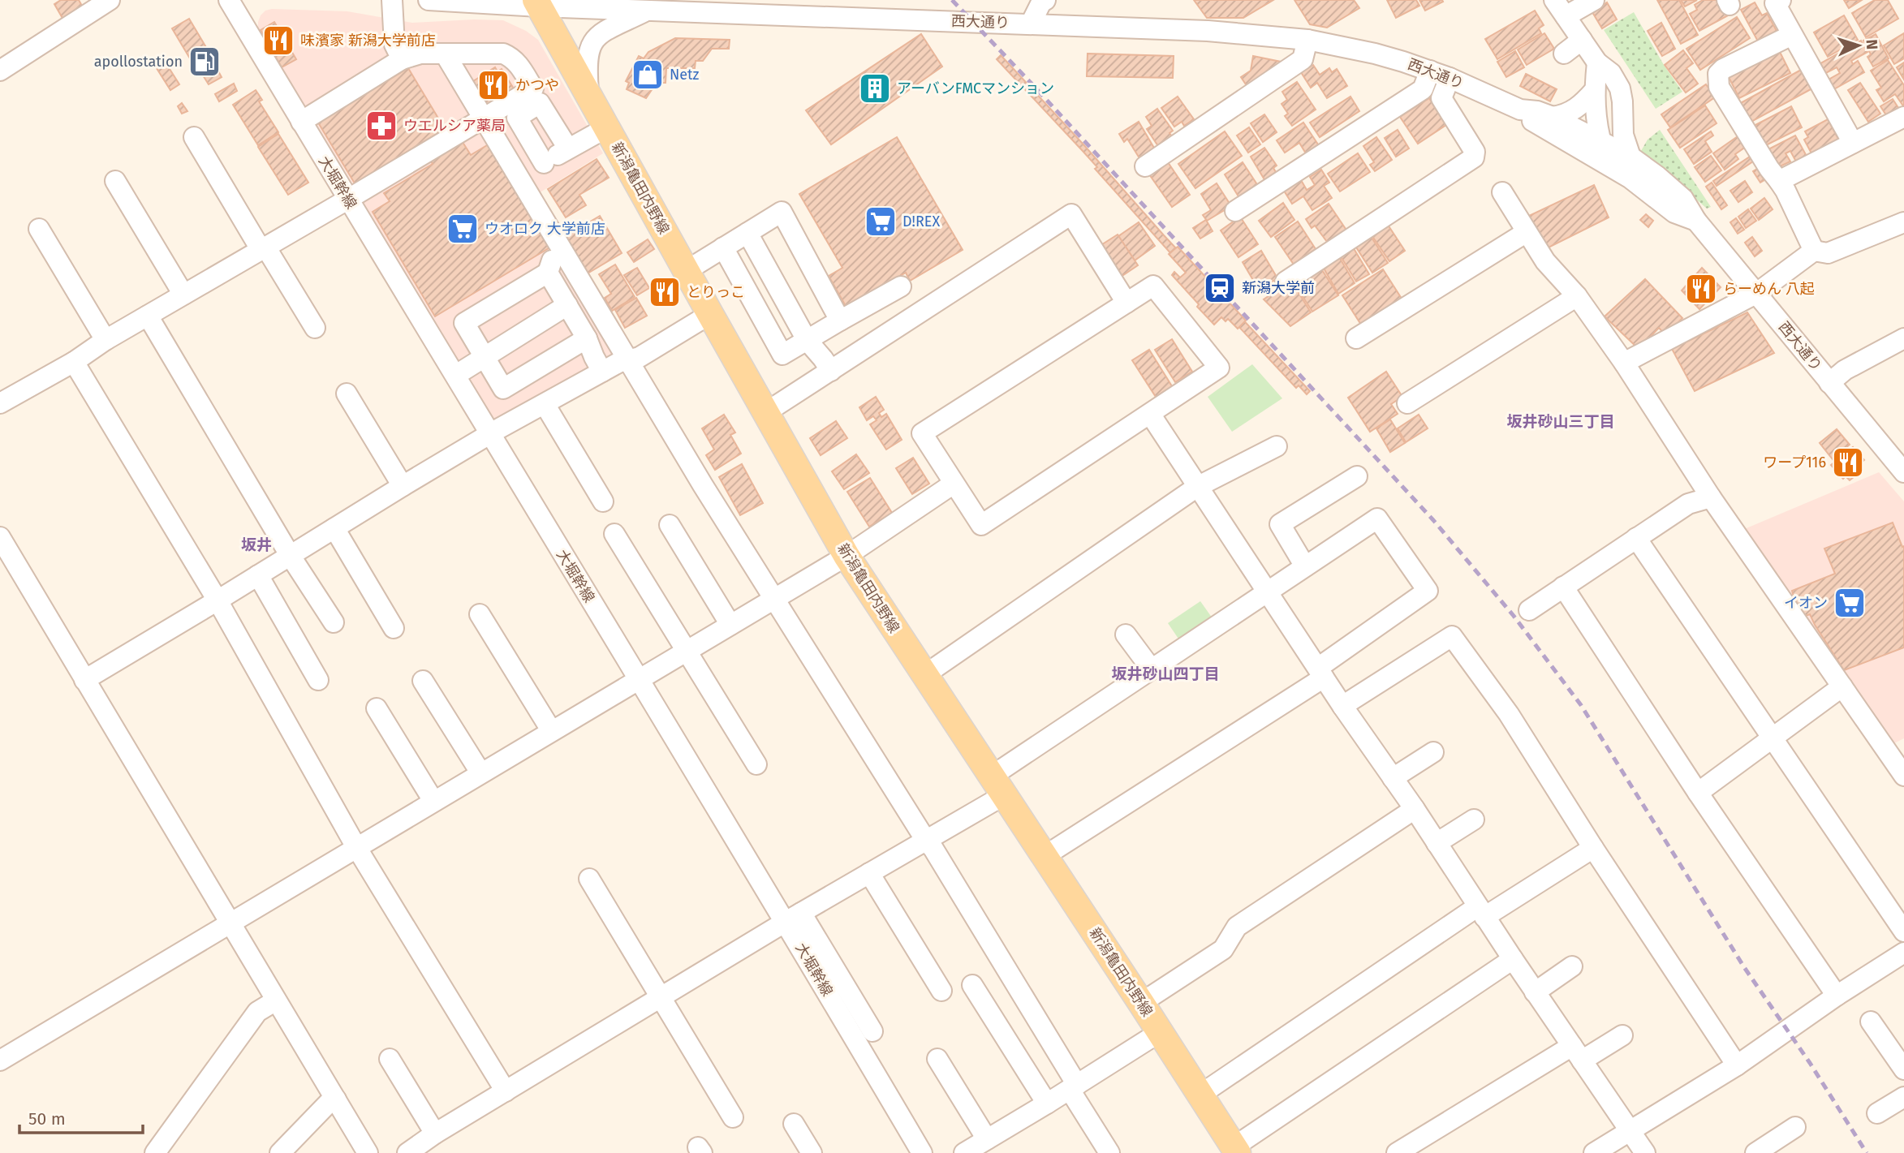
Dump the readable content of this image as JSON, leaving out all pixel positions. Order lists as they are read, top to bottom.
{
  "streets": {
    "main road": ["新潟亀田内野線"],
    "street": ["西大通り", "大堀幹線"]
  },
  "crossings": [
    ["西大通り", "新潟亀田内野線"]
  ],
  "districts": ["坂井砂山三丁目", "坂井", "坂井砂山四丁目"],
  "places": {
    "restaurant": [
      "味濱家 新潟大学前店",
      "かつや",
      "らーめん 八起",
      "とりっこ",
      "ワープ116"
    ],
    "fuel station": ["apollostation"],
    "shop": ["Netz"],
    "building": ["アーバンFMCマンション"],
    "pharmacy": ["ウエルシア薬局"],
    "supermarket": ["D!REX", "ウオロク 大学前店", "イオン"],
    "station": ["新潟大学前"]
  },
  "scale_bar": "50 m",
  "north": "right"
}
